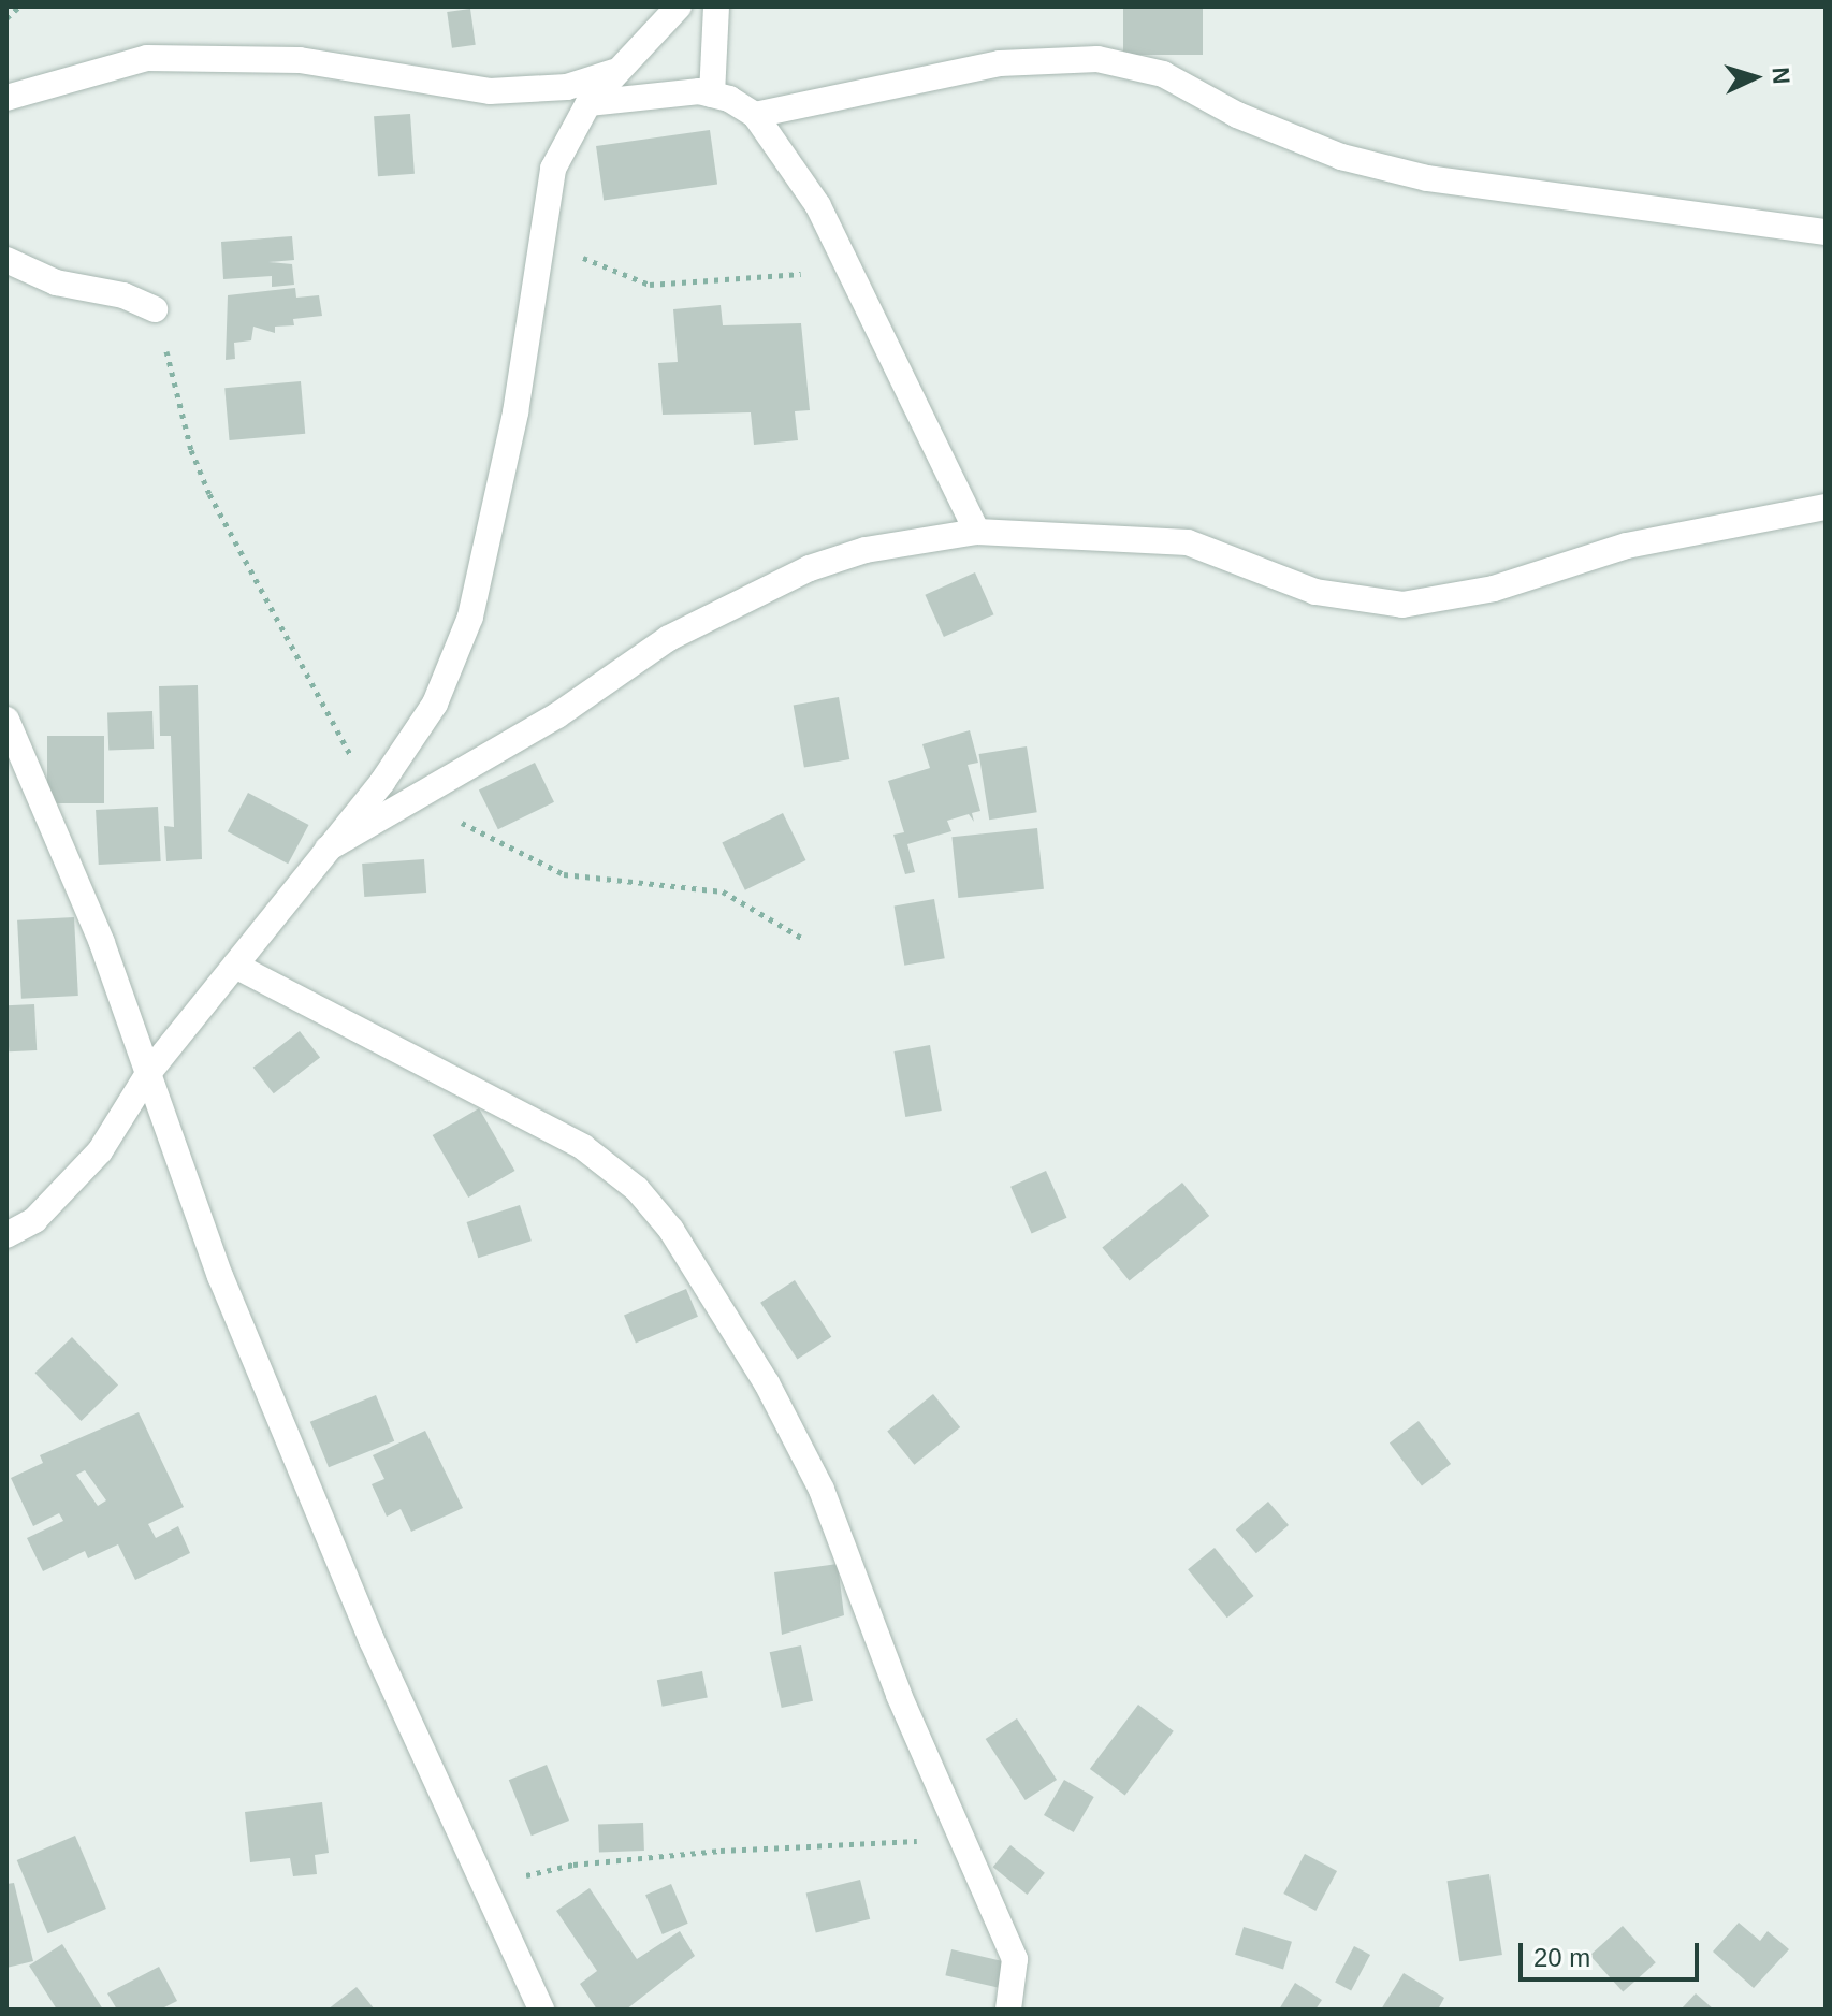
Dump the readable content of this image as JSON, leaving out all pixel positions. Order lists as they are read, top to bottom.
{
  "scale_bar": "20 m",
  "north": "right"
}
